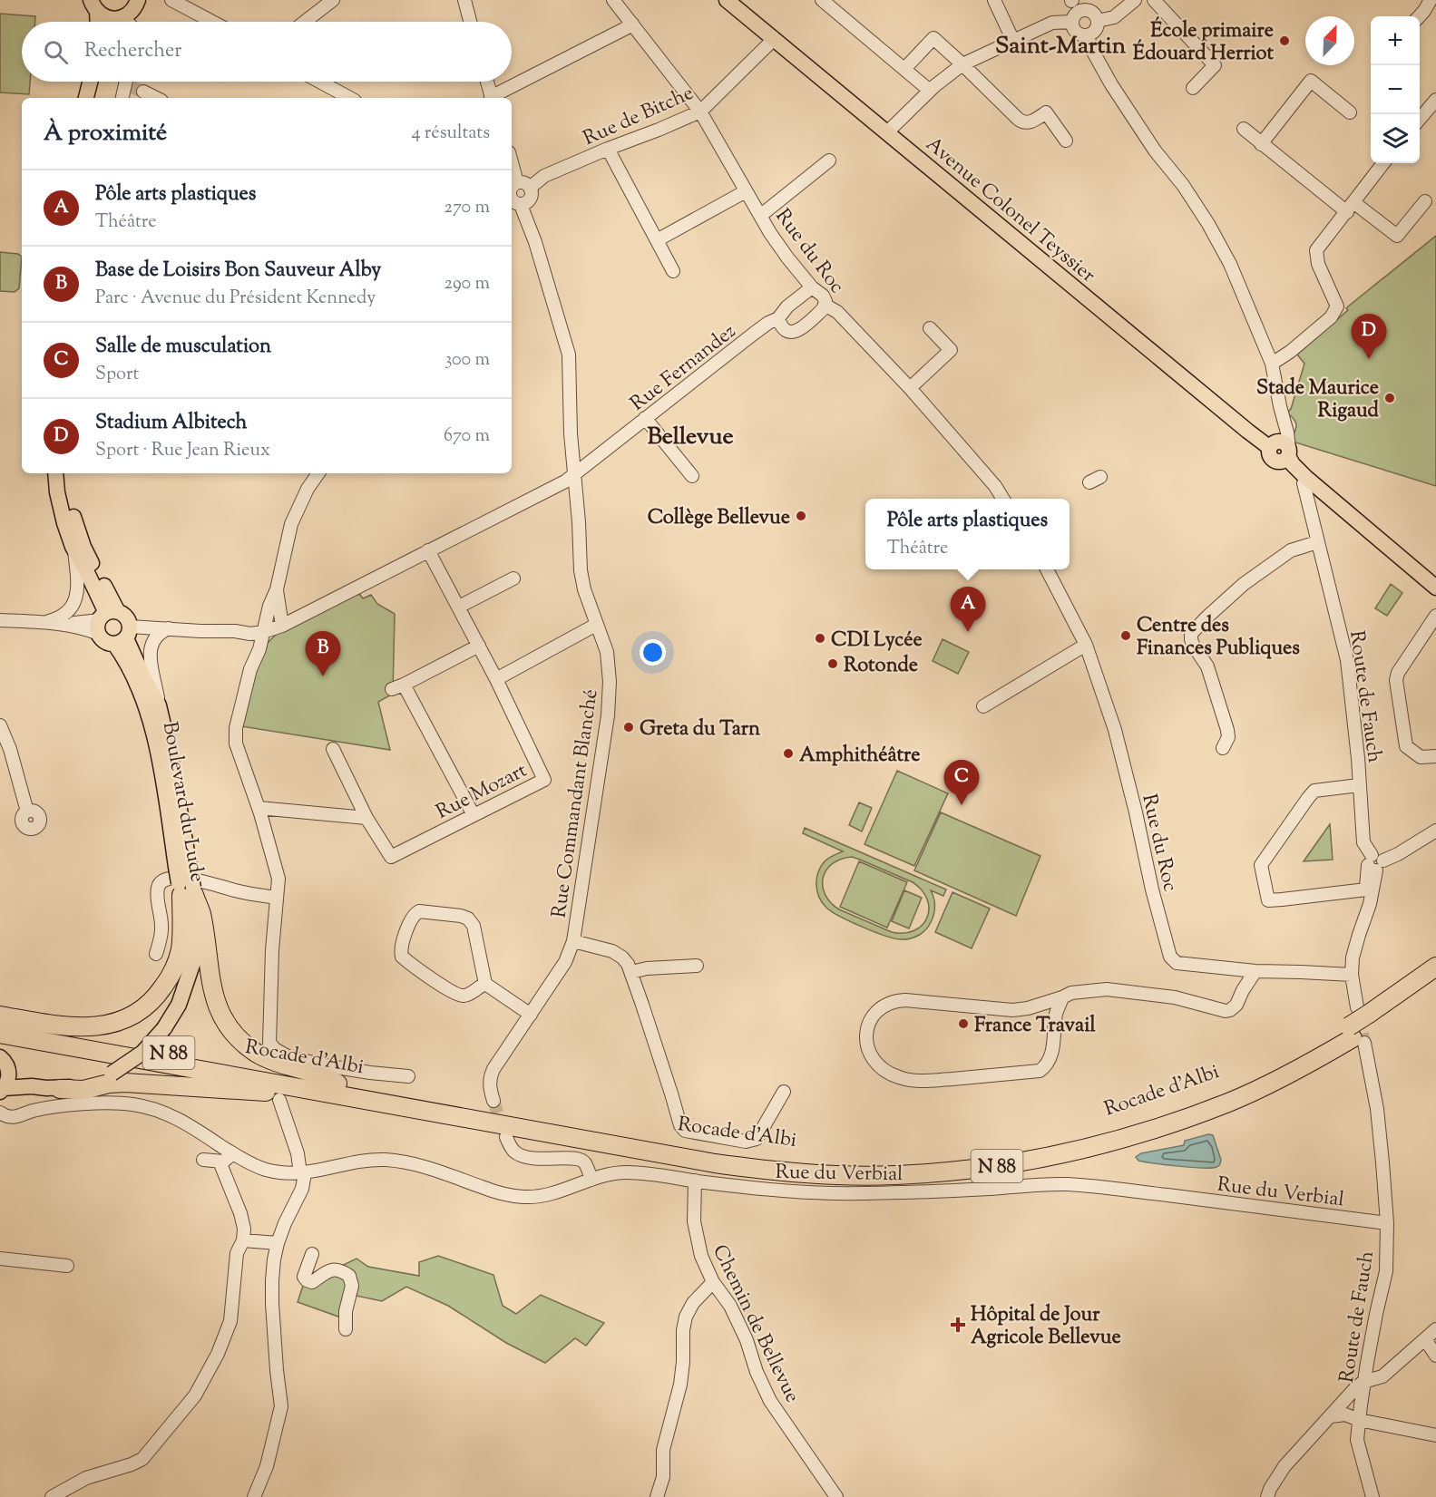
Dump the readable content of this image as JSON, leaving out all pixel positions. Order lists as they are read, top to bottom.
{
  "streets": {
    "highway": ["N 88", "Rocade d'Albi"],
    "main road": ["Avenue Colonel Teyssier", "Boulevard du Lude"],
    "street": [
      "Rue de Bitche",
      "Rue du Roc",
      "Rue Fernandez",
      "Route de Fauch",
      "Rue Mozart",
      "Rue Commandant Blanché",
      "Rue du Verbial",
      "Chemin de Bellevue"
    ]
  },
  "crossings": [
    ["Rue de Bitche", "Avenue Colonel Teyssier"],
    ["Rue de Bitche", "Rue du Roc"],
    ["Avenue Colonel Teyssier", "Route de Fauch"],
    ["Rue du Roc", "Rue Fernandez"],
    ["Rue du Roc", "Route de Fauch"],
    ["Rue Fernandez", "Rue Commandant Blanché"],
    ["Route de Fauch", "Rocade d'Albi"],
    ["Route de Fauch", "Rue du Verbial"],
    ["Rue du Verbial", "Chemin de Bellevue"]
  ],
  "districts": ["Saint-Martin", "Bellevue"],
  "places": {
    "other": [
      "École primaire Édouard Herriot",
      "Stade Maurice Rigaud",
      "Collège Bellevue",
      "Centre des Finances Publiques",
      "CDI Lycée",
      "Rotonde",
      "Greta du Tarn",
      "Amphithéâtre",
      "France Travail"
    ],
    "health": ["Hôpital de Jour Agricole Bellevue"]
  },
  "north": "top right",
  "page": {
    "map_buttons": ["+", "−"],
    "search": "Rechercher",
    "heading": ["À proximité", "4 résultats"],
    "list": [
      {
        "mark": "A",
        "name": "Pôle arts plastiques",
        "note": "Théâtre",
        "value": "270 m"
      },
      {
        "mark": "B",
        "name": "Base de Loisirs Bon Sauveur Alby",
        "note": "Parc · Avenue du Président Kennedy",
        "value": "290 m"
      },
      {
        "mark": "C",
        "name": "Salle de musculation",
        "note": "Sport",
        "value": "300 m"
      },
      {
        "mark": "D",
        "name": "Stadium Albitech",
        "note": "Sport · Rue Jean Rieux",
        "value": "670 m"
      }
    ],
    "pins": [
      "D",
      "A",
      "B",
      "C"
    ],
    "popup": ["Pôle arts plastiques", "Théâtre"]
  }
}
